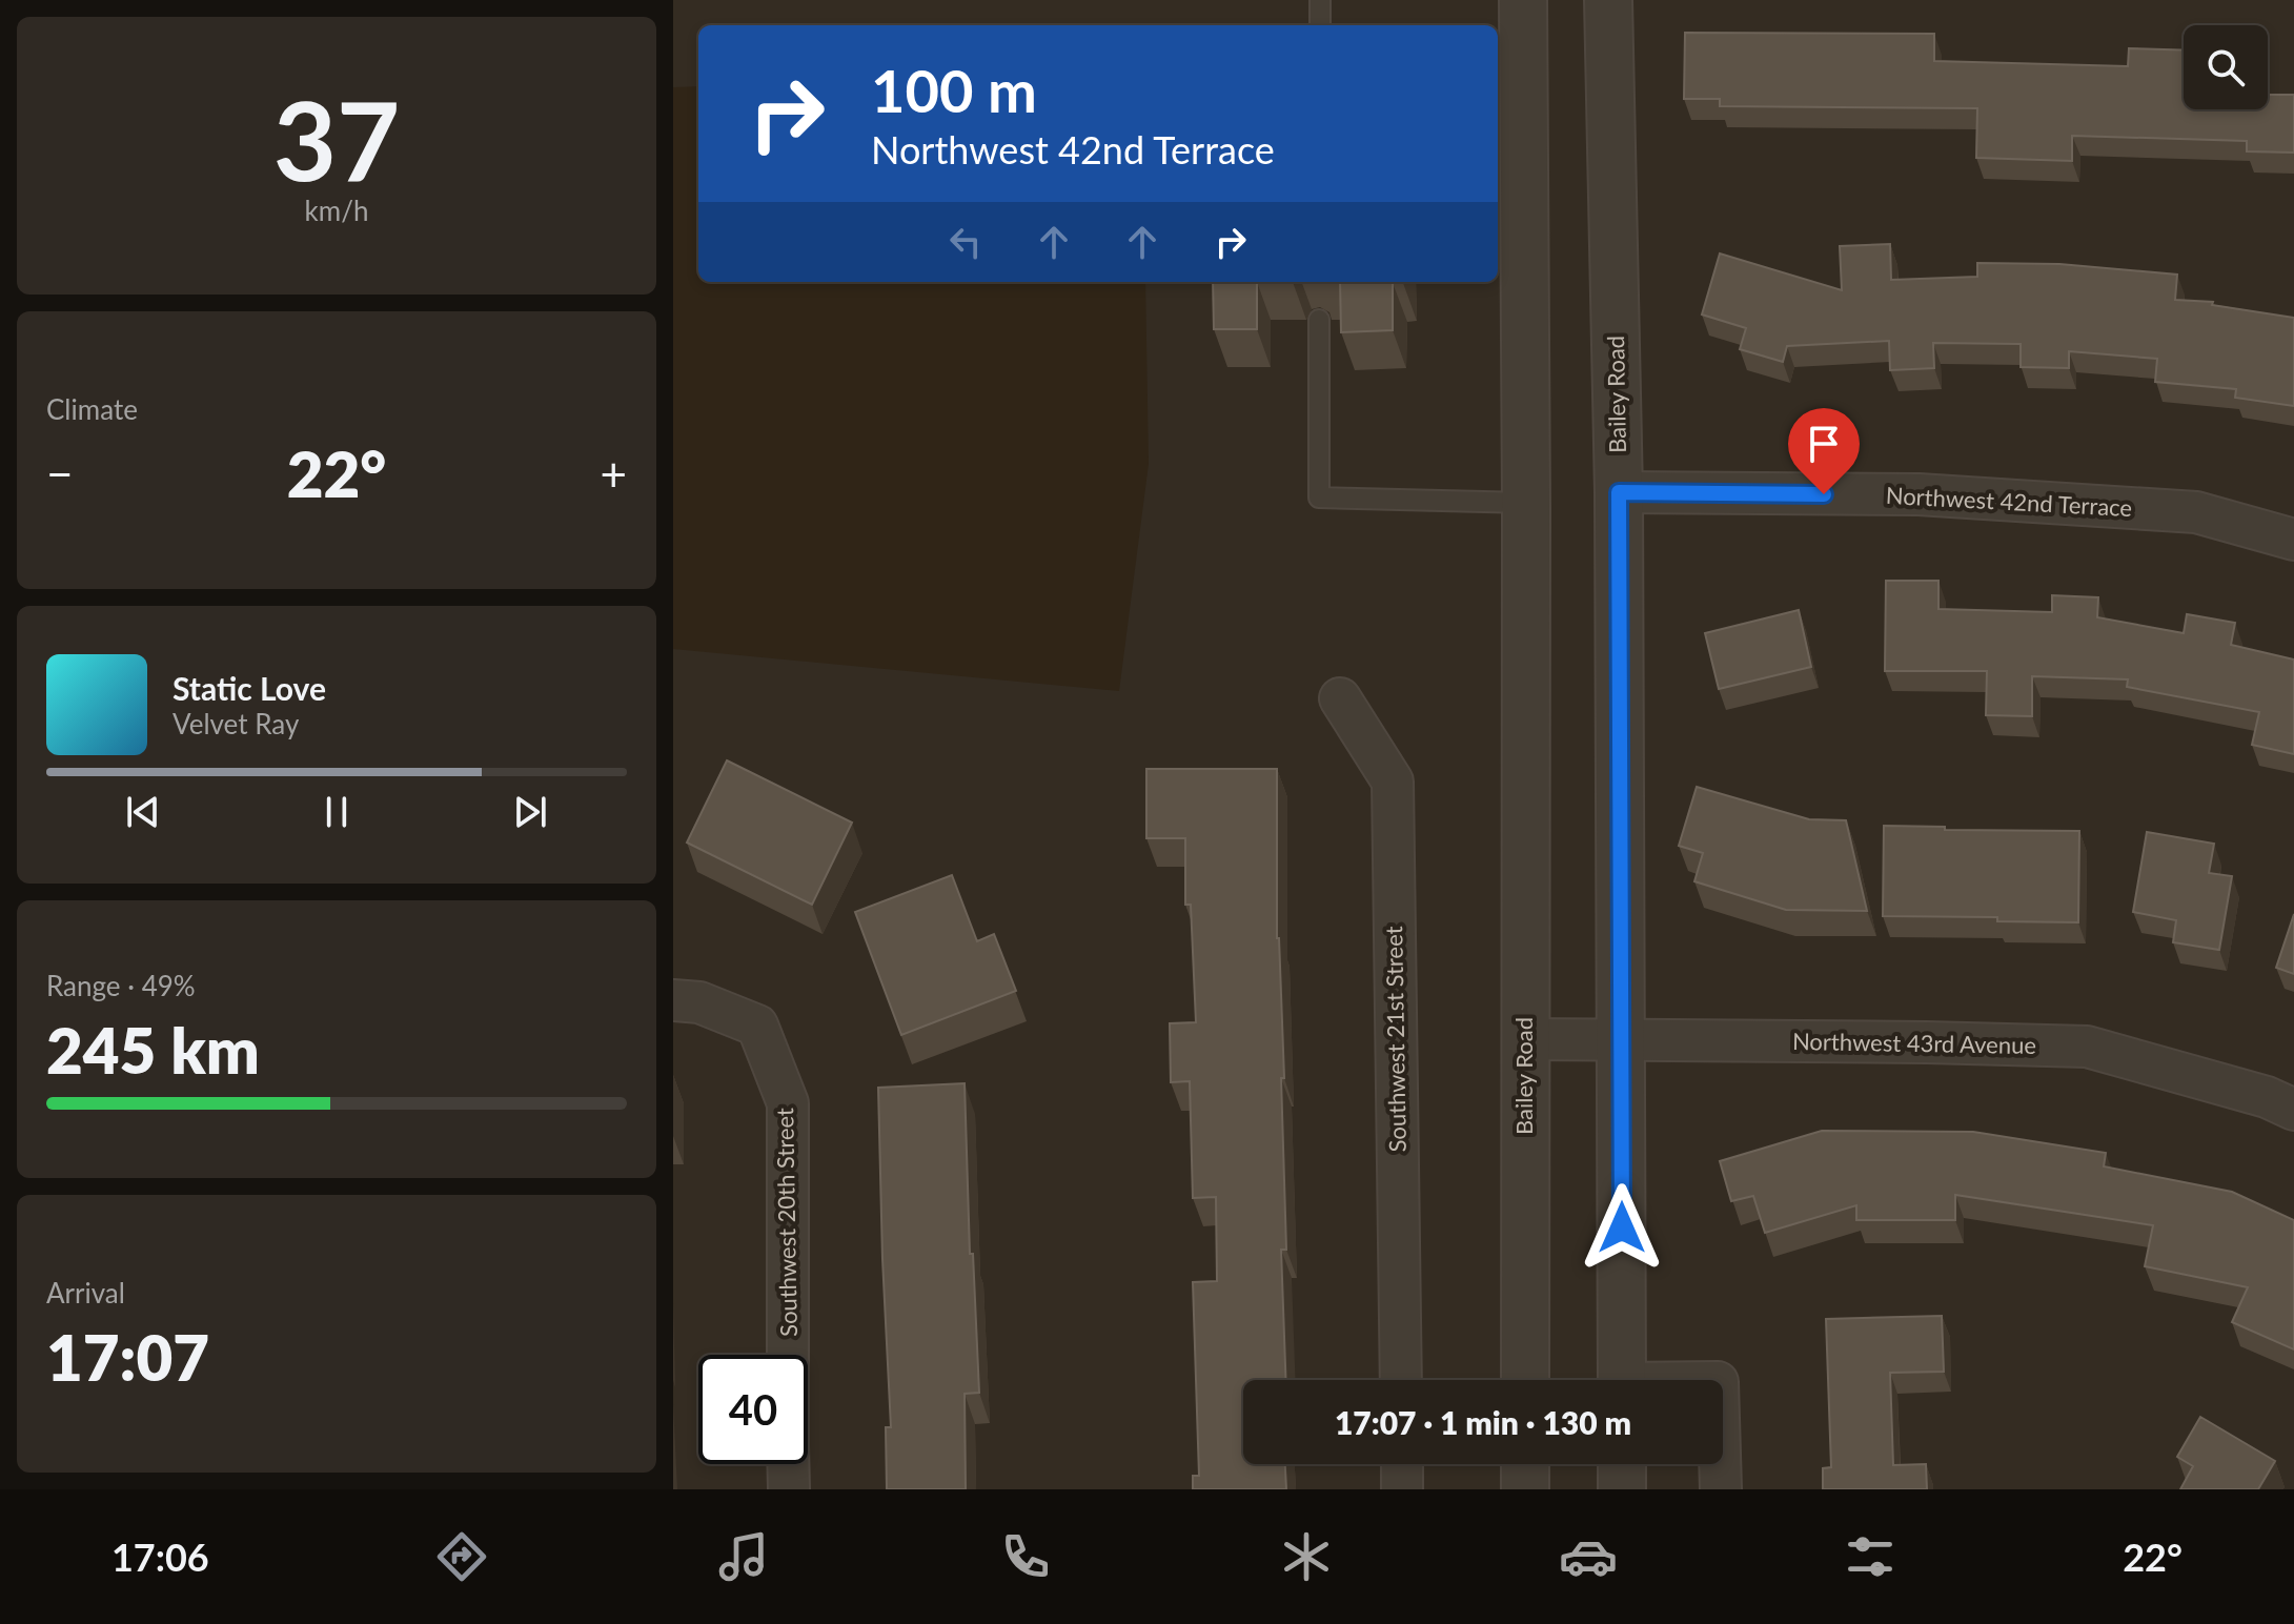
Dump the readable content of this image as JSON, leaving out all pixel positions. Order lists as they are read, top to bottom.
{
  "streets": {
    "street": [
      "Bailey Road",
      "Northwest 42nd Terrace",
      "Southwest 21st Street",
      "Northwest 43rd Avenue",
      "Southwest 20th Street"
    ]
  },
  "crossings": [
    ["Bailey Road", "Northwest 42nd Terrace"],
    ["Bailey Road", "Northwest 43rd Avenue"]
  ],
  "page": {
    "tile": [
      ["37", "km/h"],
      "Climate",
      ["Range · 49%", "245 km"],
      ["Arrival", "17:07"]
    ],
    "turn": ["100 m", "Northwest 42nd Terrace"],
    "heat": ["−", "22°", "+"],
    "song": ["Static Love", "Velvet Ray"],
    "limit": "40",
    "trip": "17:07 · 1 min · 130 m",
    "tabs": ["17:06", "22°"]
  }
}
